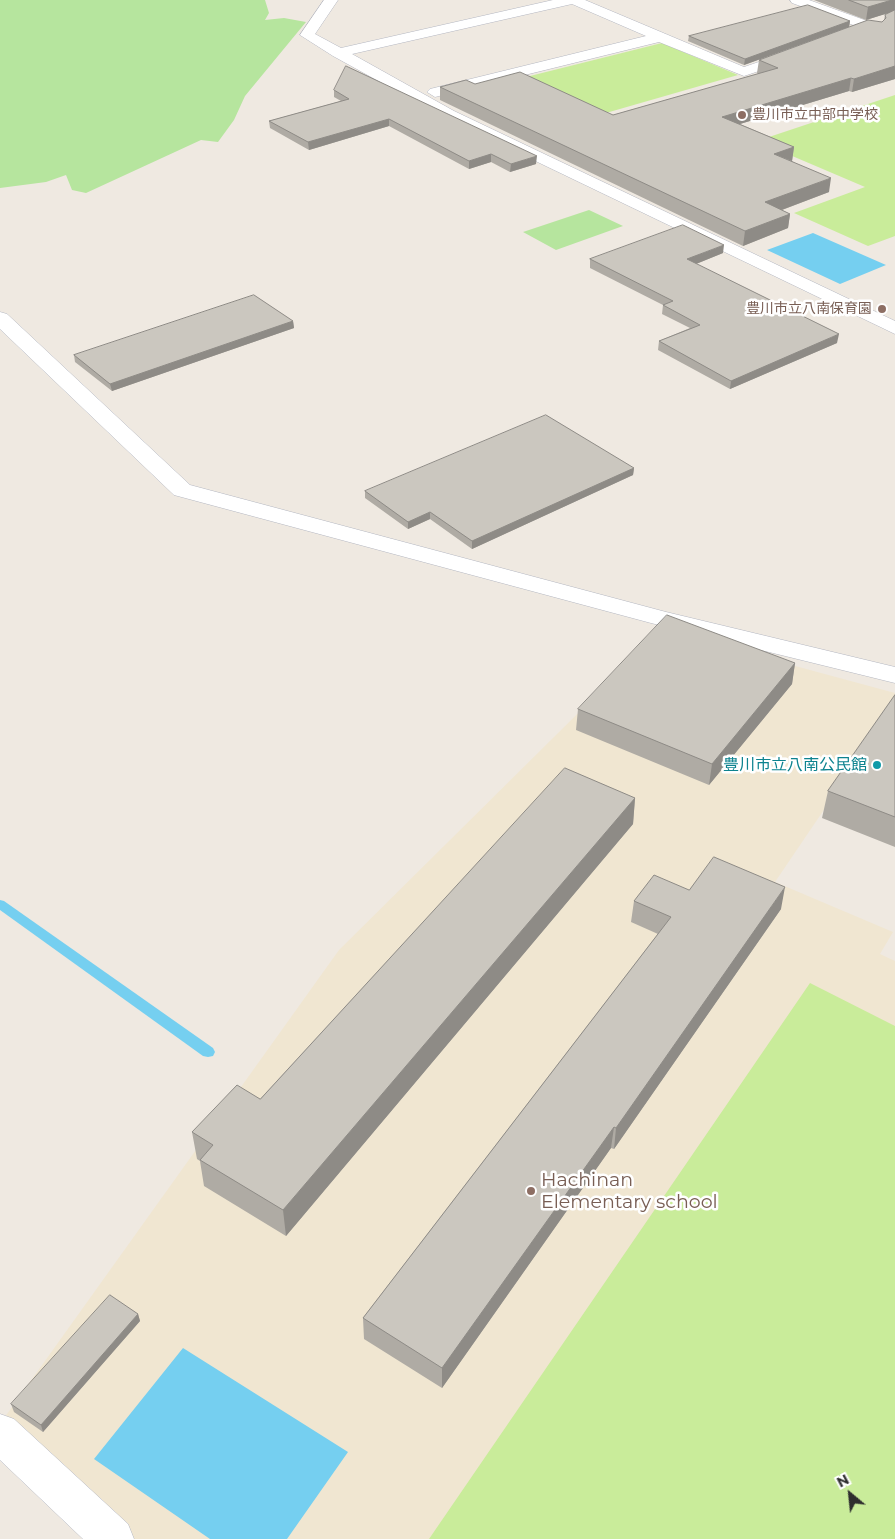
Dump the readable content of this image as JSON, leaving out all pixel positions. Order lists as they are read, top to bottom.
{
  "places": [
    "豊川市立中部中学校",
    "豊川市立八南保育園",
    "豊川市立八南公民館",
    "Hachinan Elementary school"
  ],
  "north": "top left"
}
